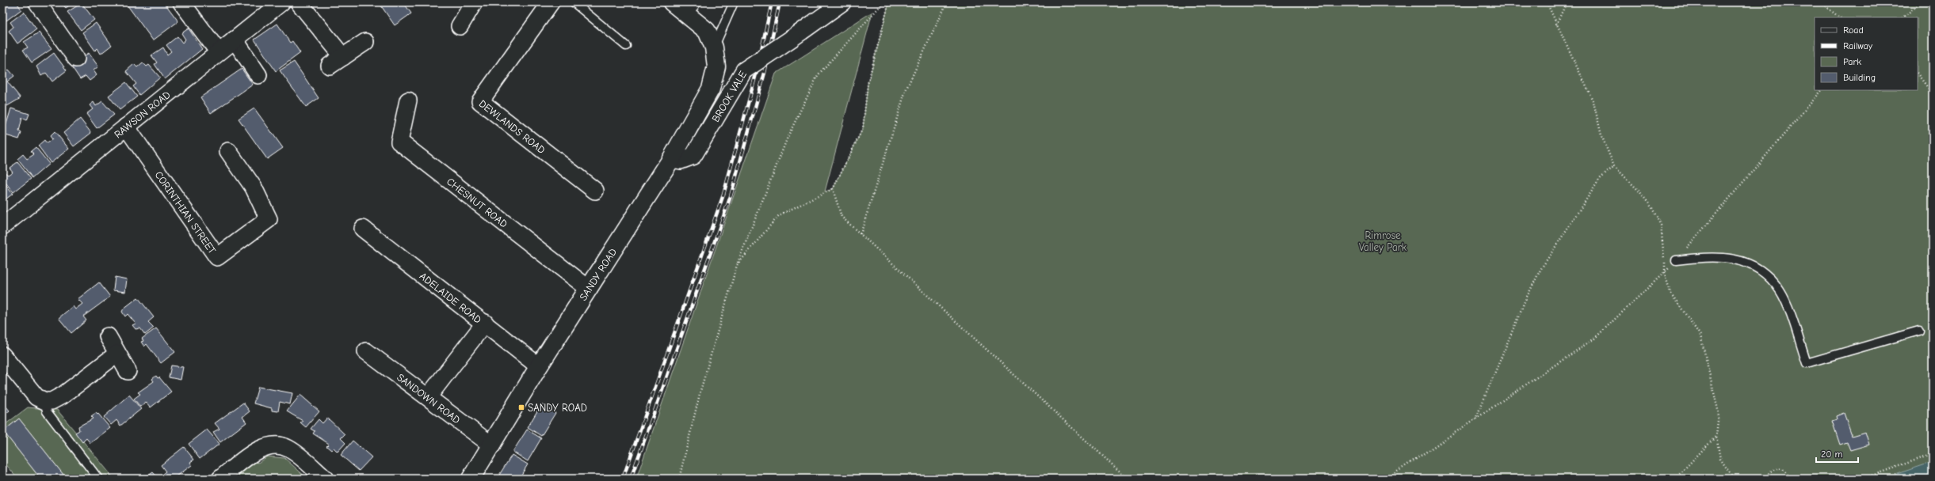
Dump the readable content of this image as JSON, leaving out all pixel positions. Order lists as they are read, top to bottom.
{
  "streets": {
    "main road": ["SANDY ROAD"],
    "street": [
      "BROOK VALE",
      "RAWSON ROAD",
      "DEWLANDS ROAD",
      "CHESNUT ROAD",
      "CORINTHIAN STREET",
      "ADELAIDE ROAD",
      "SANDOWN ROAD"
    ]
  },
  "crossings": [
    ["BROOK VALE", "SANDY ROAD"],
    ["RAWSON ROAD", "CORINTHIAN STREET"],
    ["CHESNUT ROAD", "SANDY ROAD"],
    ["SANDY ROAD", "ADELAIDE ROAD"],
    ["SANDY ROAD", "SANDOWN ROAD"]
  ],
  "parks": ["Rimrose Valley Park"],
  "places": {
    "transit": ["SANDY ROAD"]
  },
  "legend": [
    "Road",
    "Railway",
    "Park",
    "Building"
  ],
  "scale_bar": "20 m"
}
